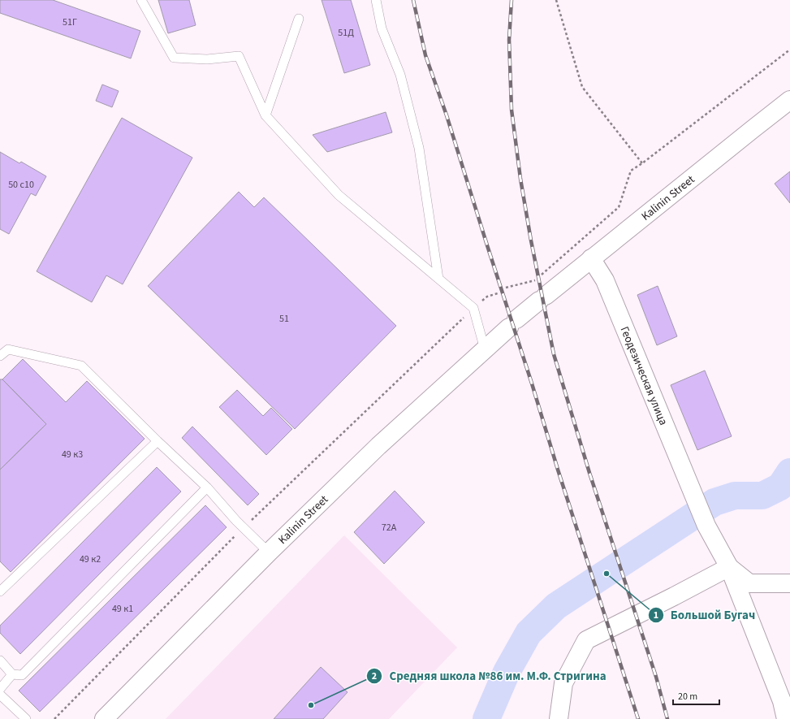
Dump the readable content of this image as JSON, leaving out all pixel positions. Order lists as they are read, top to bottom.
{
  "streets": {
    "main road": ["Kalinin Street", "Геодезическая улица"]
  },
  "crossings": [
    ["Kalinin Street", "Геодезическая улица"]
  ],
  "places": ["Большой Бугач", "Средняя школа №86 им. М.Ф. Стригина"],
  "house_numbers": [
    "51Г",
    "51Д",
    "50 с10",
    "51",
    "49 к3",
    "72А",
    "49 к2",
    "49 к1"
  ],
  "scale_bar": "20 m"
}
